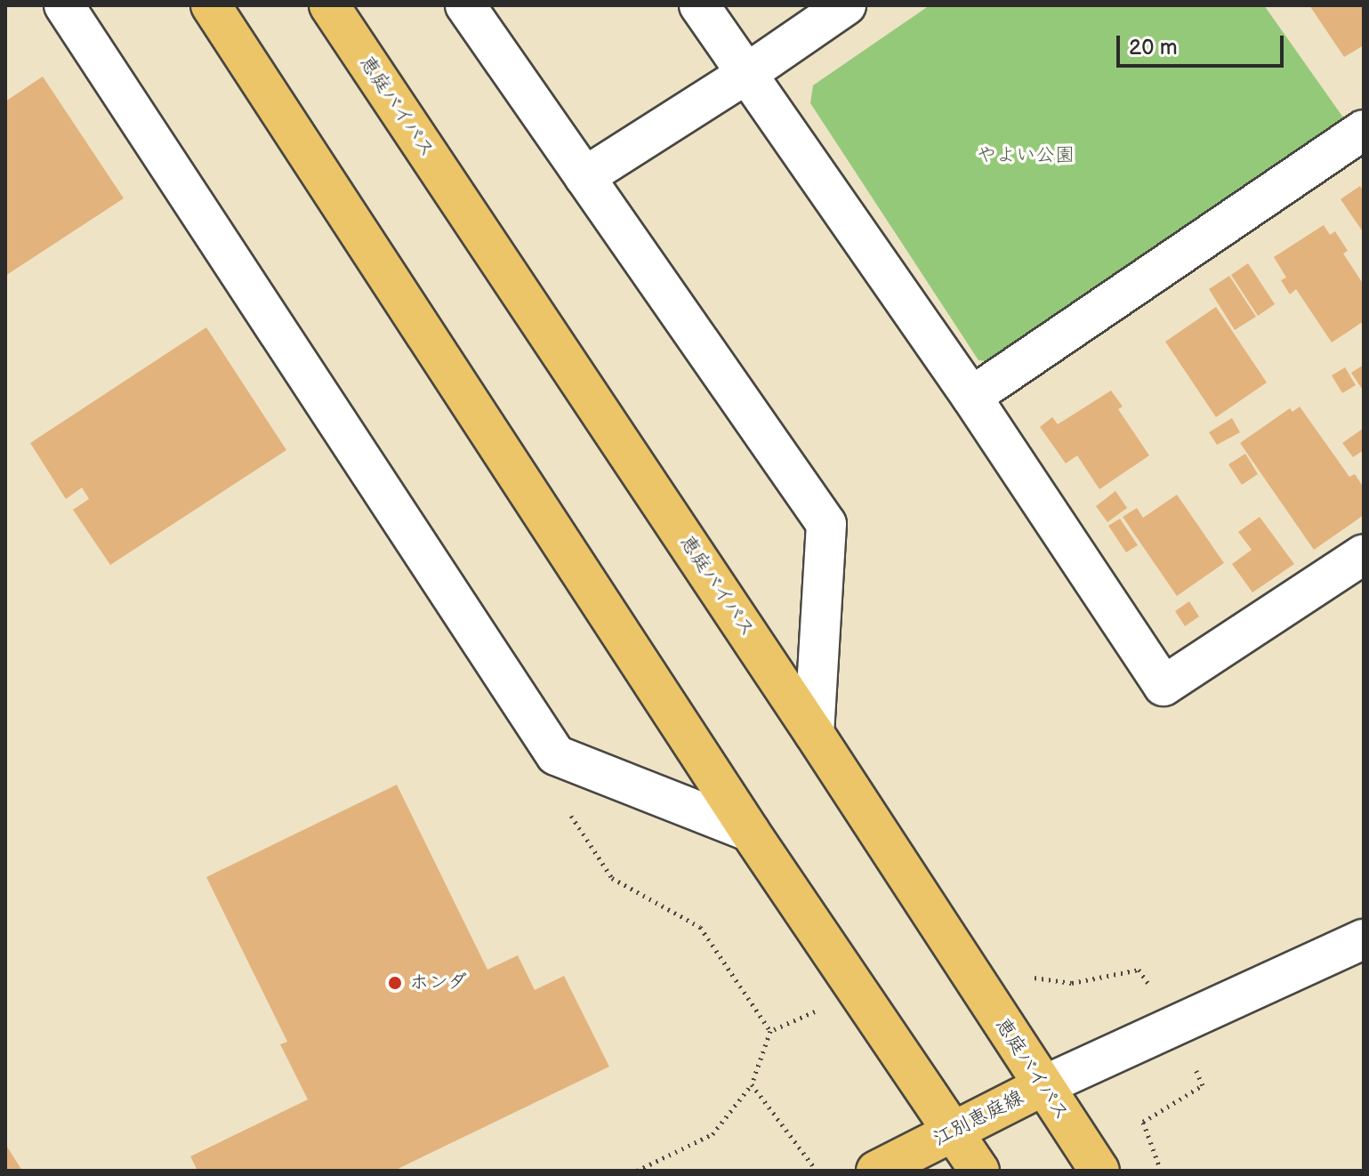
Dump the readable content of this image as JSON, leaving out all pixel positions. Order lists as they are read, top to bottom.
{
  "streets": {
    "main road": ["恵庭バイパス", "江別恵庭線"]
  },
  "crossings": [
    ["恵庭バイパス", "江別恵庭線"]
  ],
  "parks": ["やよい公園"],
  "places": ["ホンダ"],
  "scale_bar": "20 m"
}
